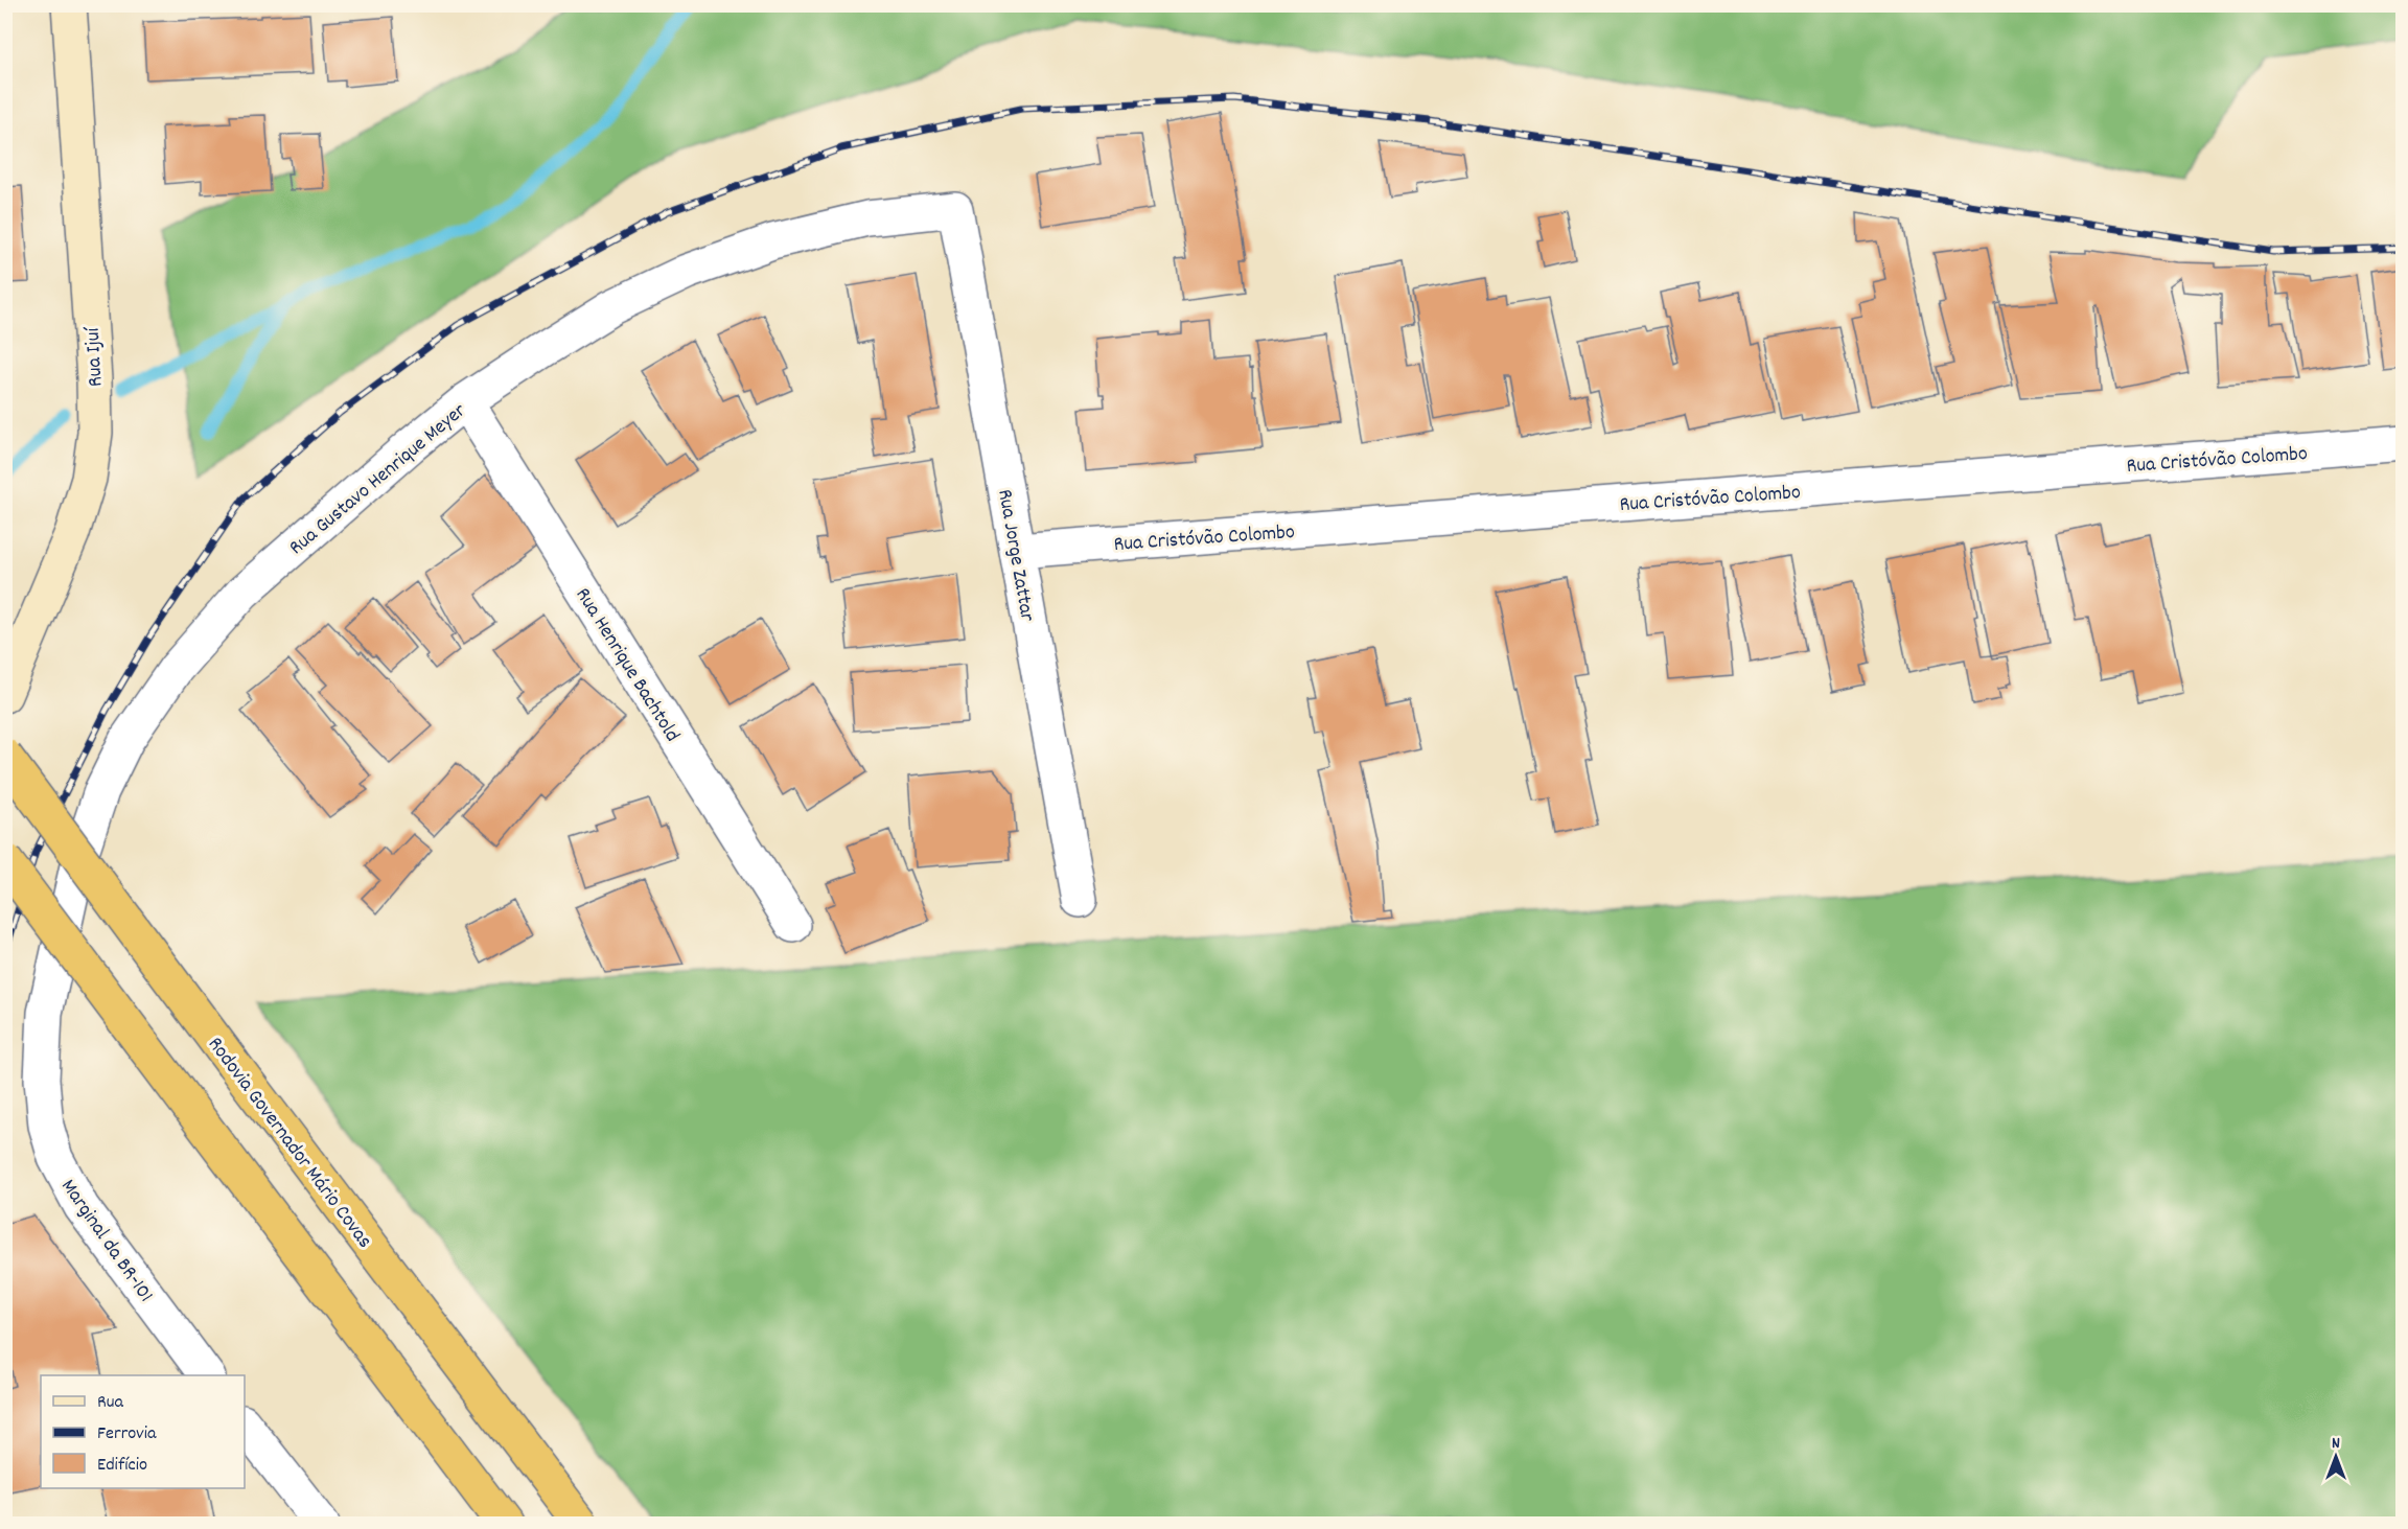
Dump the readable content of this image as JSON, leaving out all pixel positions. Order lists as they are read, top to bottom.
{
  "streets": {
    "highway": ["Rodovia Governador Mário Covas"],
    "main road": ["Rua Ijuí"],
    "street": [
      "Rua Cristóvão Colombo",
      "Rua Gustavo Henrique Meyer",
      "Rua Jorge Zattar",
      "Rua Henrique Bachtold",
      "Marginal da BR-101"
    ]
  },
  "crossings": [
    ["Rua Cristóvão Colombo", "Rua Jorge Zattar"],
    ["Rua Gustavo Henrique Meyer", "Rua Jorge Zattar"],
    ["Rua Gustavo Henrique Meyer", "Rua Henrique Bachtold"],
    ["Rua Gustavo Henrique Meyer", "Marginal da BR-101"]
  ],
  "legend": ["Rua", "Ferrovia", "Edifício"],
  "north": "top"
}
